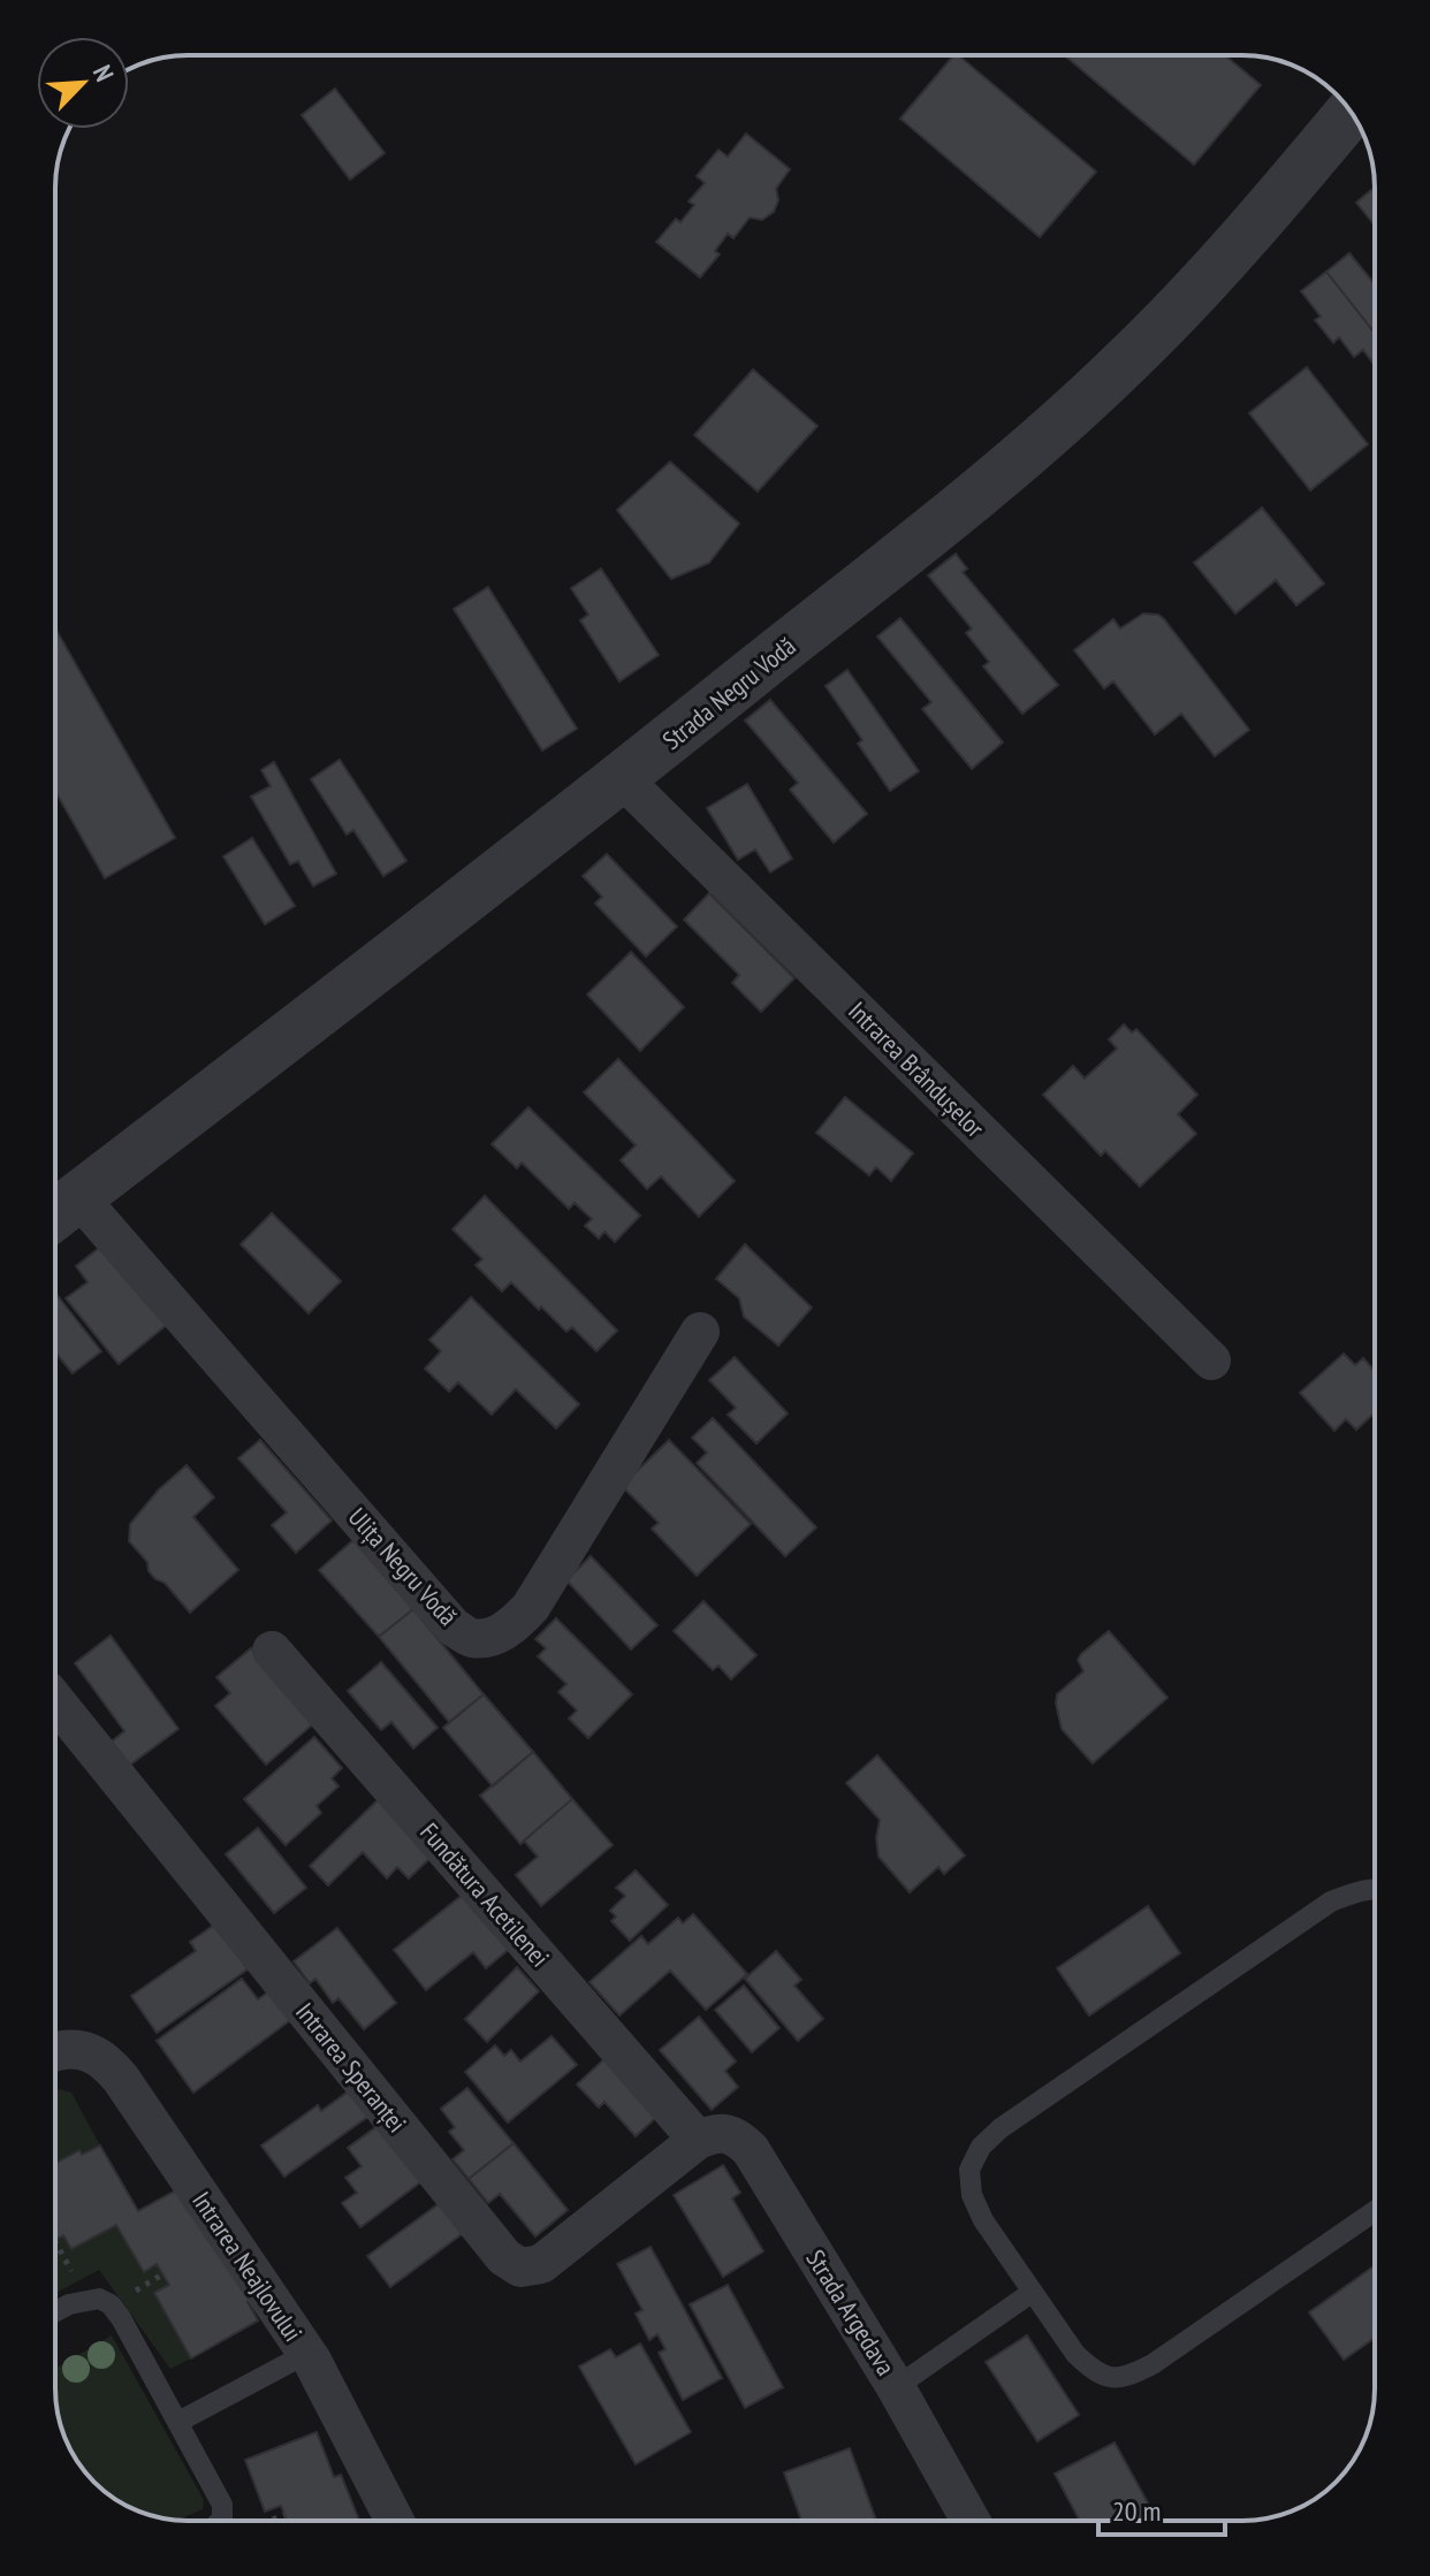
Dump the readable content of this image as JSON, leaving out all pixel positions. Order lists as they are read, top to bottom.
{
  "streets": {
    "street": [
      "Strada Negru Vodă",
      "Intrarea Brândușelor",
      "Ulița Negru Vodă",
      "Fundătura Acetilenei",
      "Intrarea Speranței",
      "Intrarea Neajlovului",
      "Strada Argedava"
    ]
  },
  "crossings": [
    ["Strada Negru Vodă", "Intrarea Brândușelor"],
    ["Strada Negru Vodă", "Ulița Negru Vodă"],
    ["Fundătura Acetilenei", "Intrarea Speranței"],
    ["Fundătura Acetilenei", "Strada Argedava"],
    ["Intrarea Speranței", "Strada Argedava"]
  ],
  "scale_bar": "20 m",
  "north": "top right"
}
